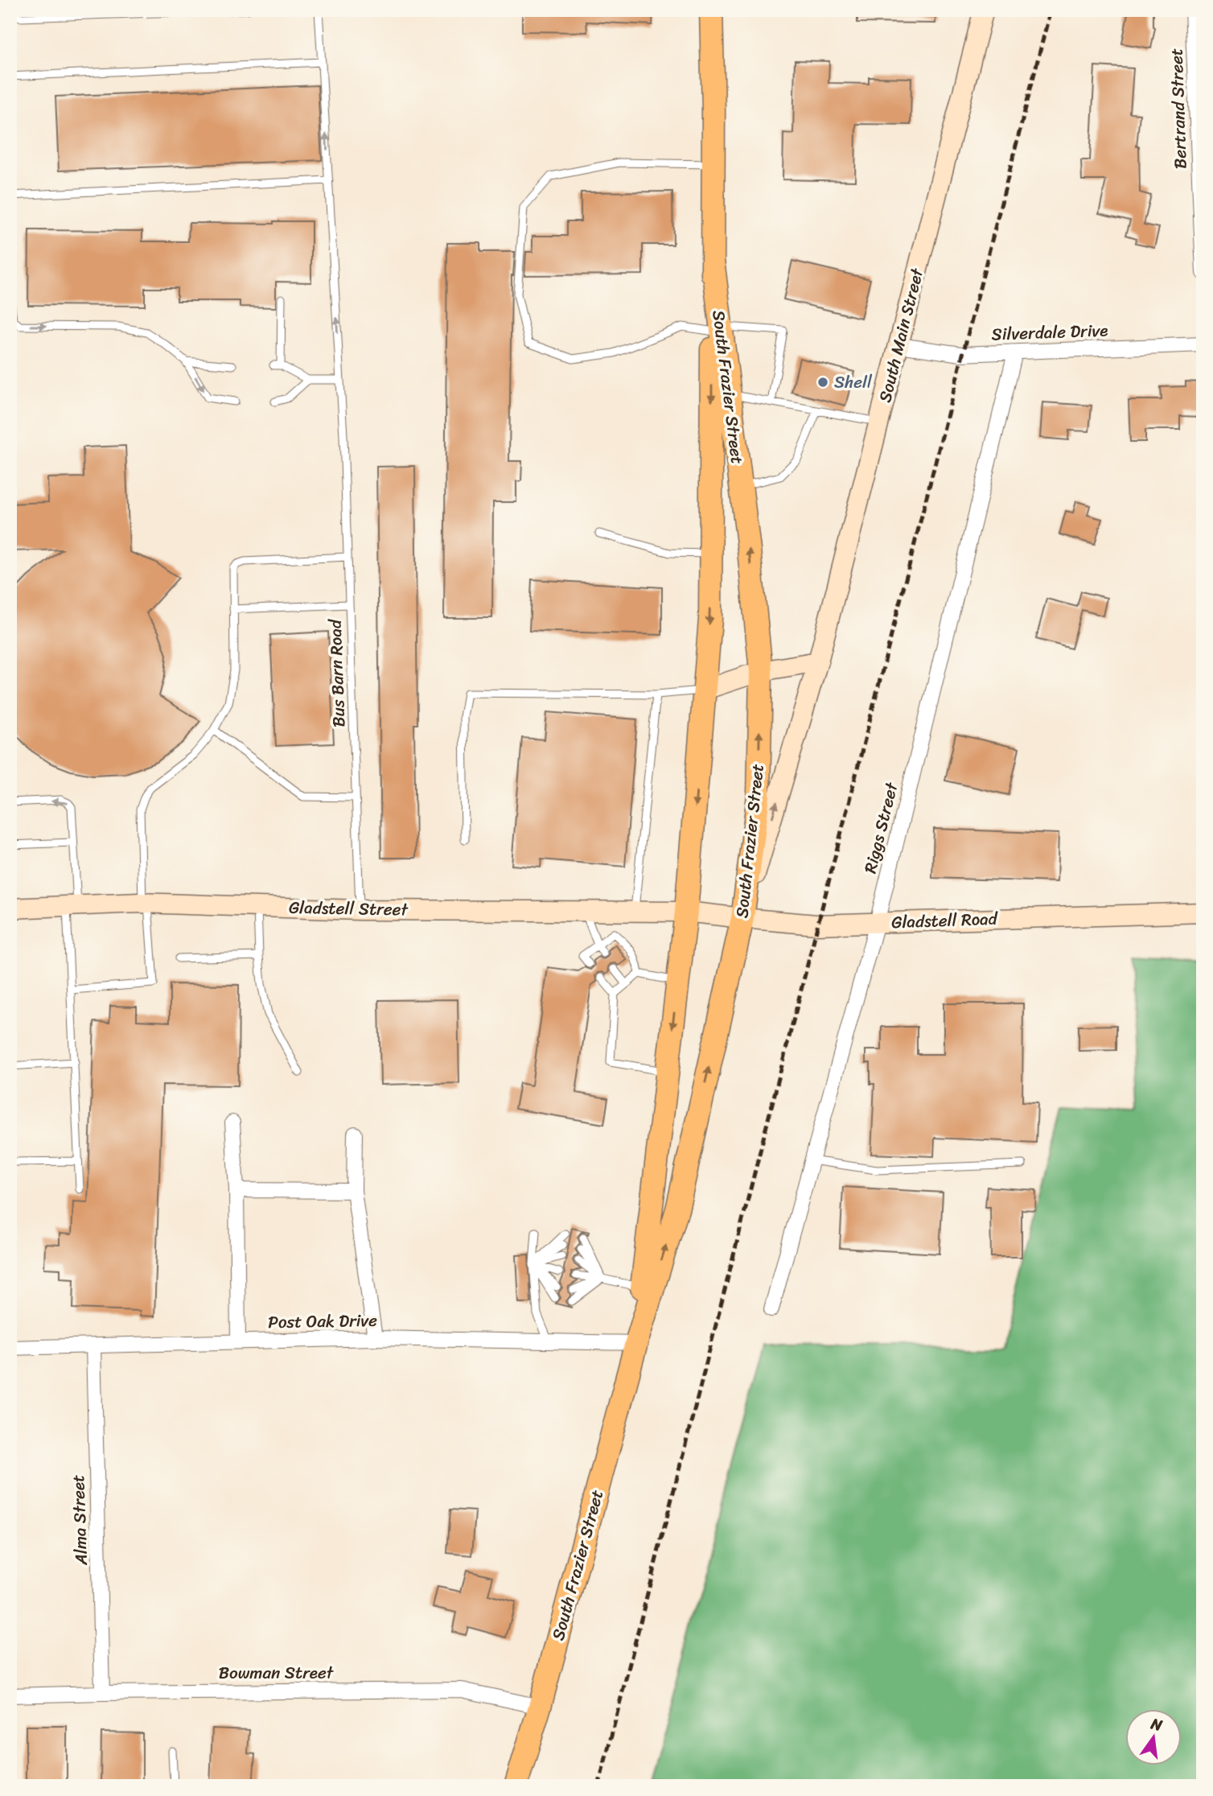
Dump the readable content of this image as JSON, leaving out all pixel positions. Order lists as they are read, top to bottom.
{
  "streets": {
    "main road": ["South Frazier Street"],
    "street": [
      "Bertrand Street",
      "Silverdale Drive",
      "South Main Street",
      "Riggs Street",
      "Gladstell Street",
      "Gladstell Road",
      "Post Oak Drive",
      "Alma Street",
      "Bowman Street"
    ],
    "lane": ["Bus Barn Road"]
  },
  "crossings": [
    ["Silverdale Drive", "South Main Street"],
    ["Silverdale Drive", "Riggs Street"],
    ["South Main Street", "South Frazier Street"],
    ["South Main Street", "Gladstell Road"],
    ["South Frazier Street", "Gladstell Street"],
    ["South Frazier Street", "Gladstell Road"],
    ["South Frazier Street", "Post Oak Drive"],
    ["South Frazier Street", "Bowman Street"],
    ["Bus Barn Road", "Gladstell Street"],
    ["Riggs Street", "Gladstell Road"],
    ["Gladstell Street", "Gladstell Road"],
    ["Post Oak Drive", "Alma Street"],
    ["Alma Street", "Bowman Street"]
  ],
  "one_way": ["Bus Barn Road"],
  "places": ["Shell"],
  "north": "top"
}
